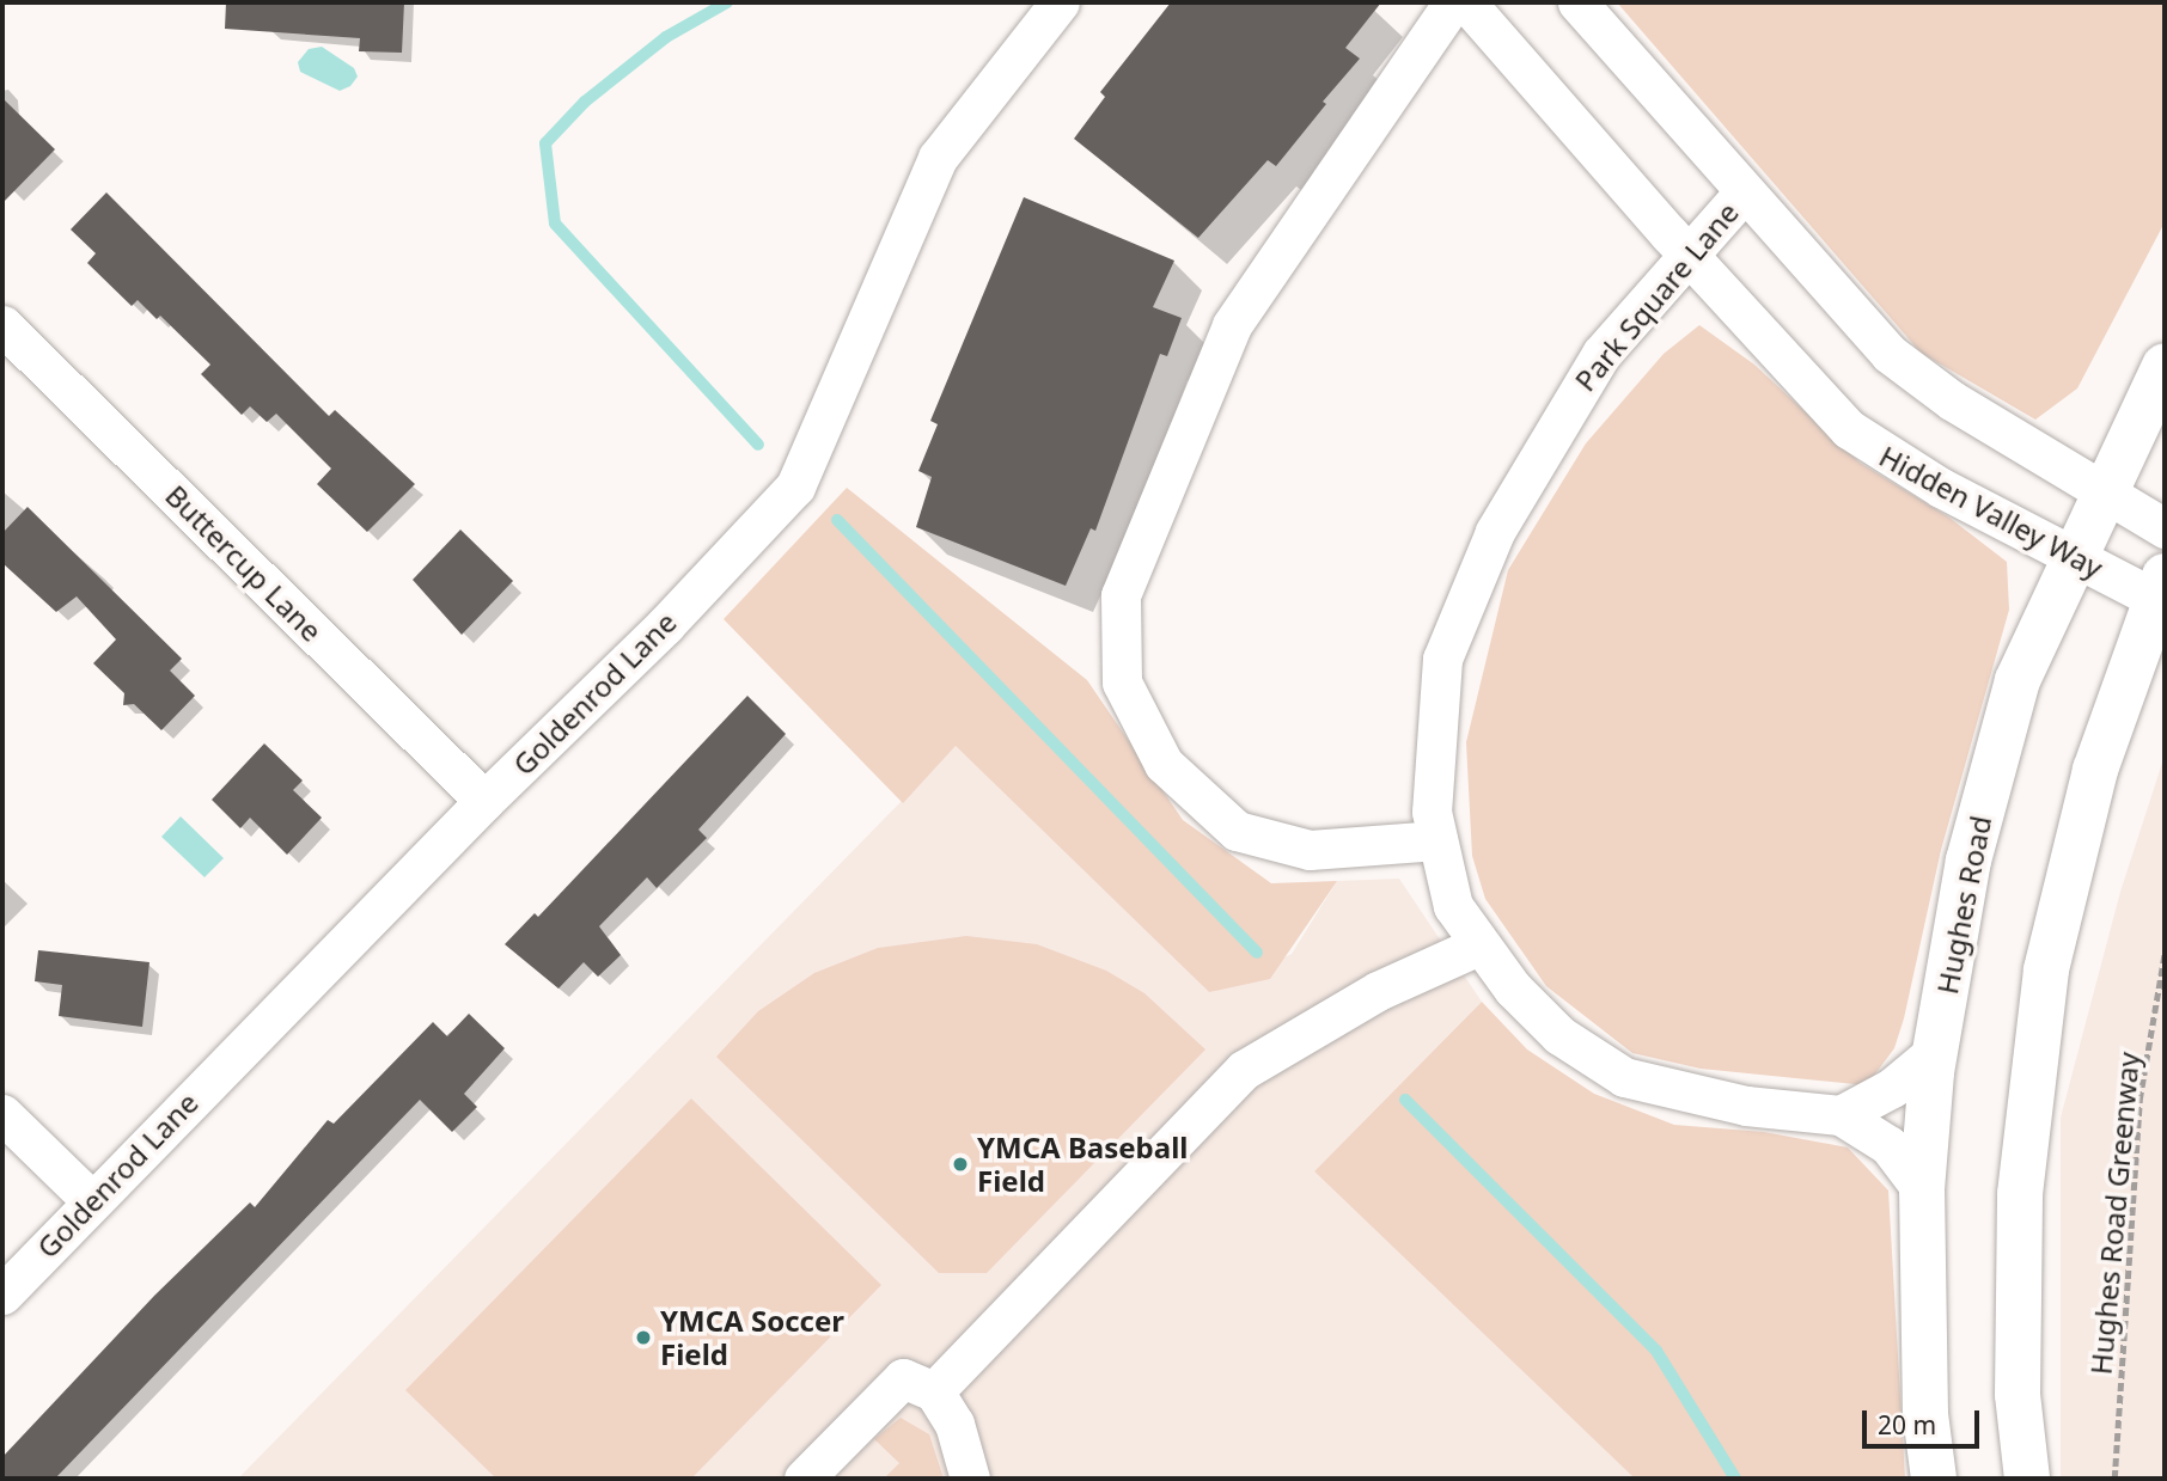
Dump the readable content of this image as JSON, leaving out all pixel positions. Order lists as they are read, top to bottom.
{
  "streets": {
    "main road": ["Hughes Road"],
    "street": [
      "Park Square Lane",
      "Hidden Valley Way",
      "Buttercup Lane",
      "Goldenrod Lane"
    ],
    "path": ["Hughes Road Greenway"]
  },
  "crossings": [
    ["Park Square Lane", "Hidden Valley Way"],
    ["Hidden Valley Way", "Hughes Road"],
    ["Buttercup Lane", "Goldenrod Lane"]
  ],
  "places": ["YMCA Baseball Field", "YMCA Soccer Field"],
  "scale_bar": "20 m"
}
